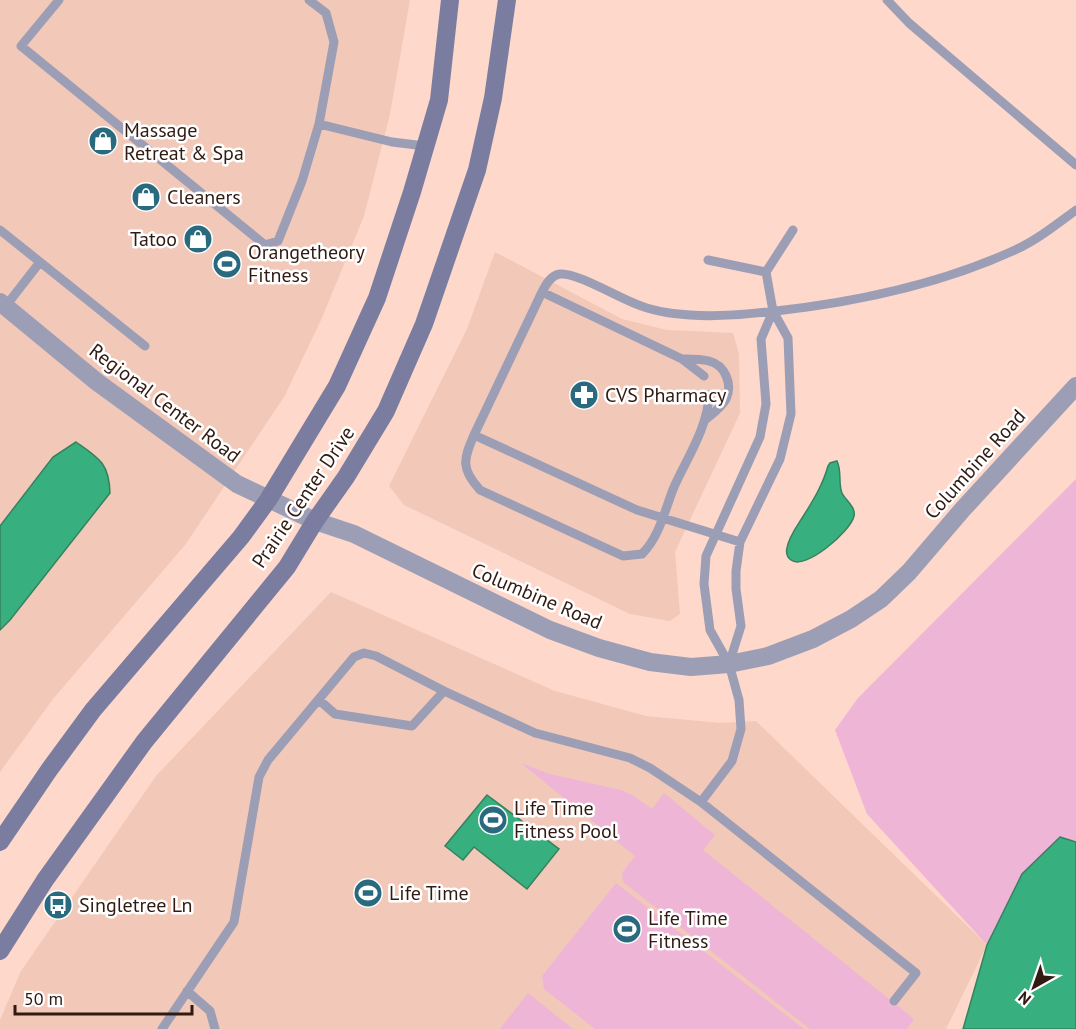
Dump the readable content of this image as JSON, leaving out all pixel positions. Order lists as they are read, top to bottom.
{
  "streets": {
    "main road": ["Prairie Center Drive"],
    "street": ["Regional Center Road", "Columbine Road"]
  },
  "crossings": [
    ["Regional Center Road", "Columbine Road"],
    ["Regional Center Road", "Prairie Center Drive"],
    ["Columbine Road", "Prairie Center Drive"]
  ],
  "places": {
    "shop": ["Massage Retreat & Spa", "Cleaners", "Tatoo"],
    "sports": [
      "Orangetheory Fitness",
      "Life Time Fitness Pool",
      "Life Time",
      "Life Time Fitness"
    ],
    "pharmacy": ["CVS Pharmacy"],
    "bus stop": ["Singletree Ln"]
  },
  "scale_bar": "50 m",
  "north": "bottom left"
}
